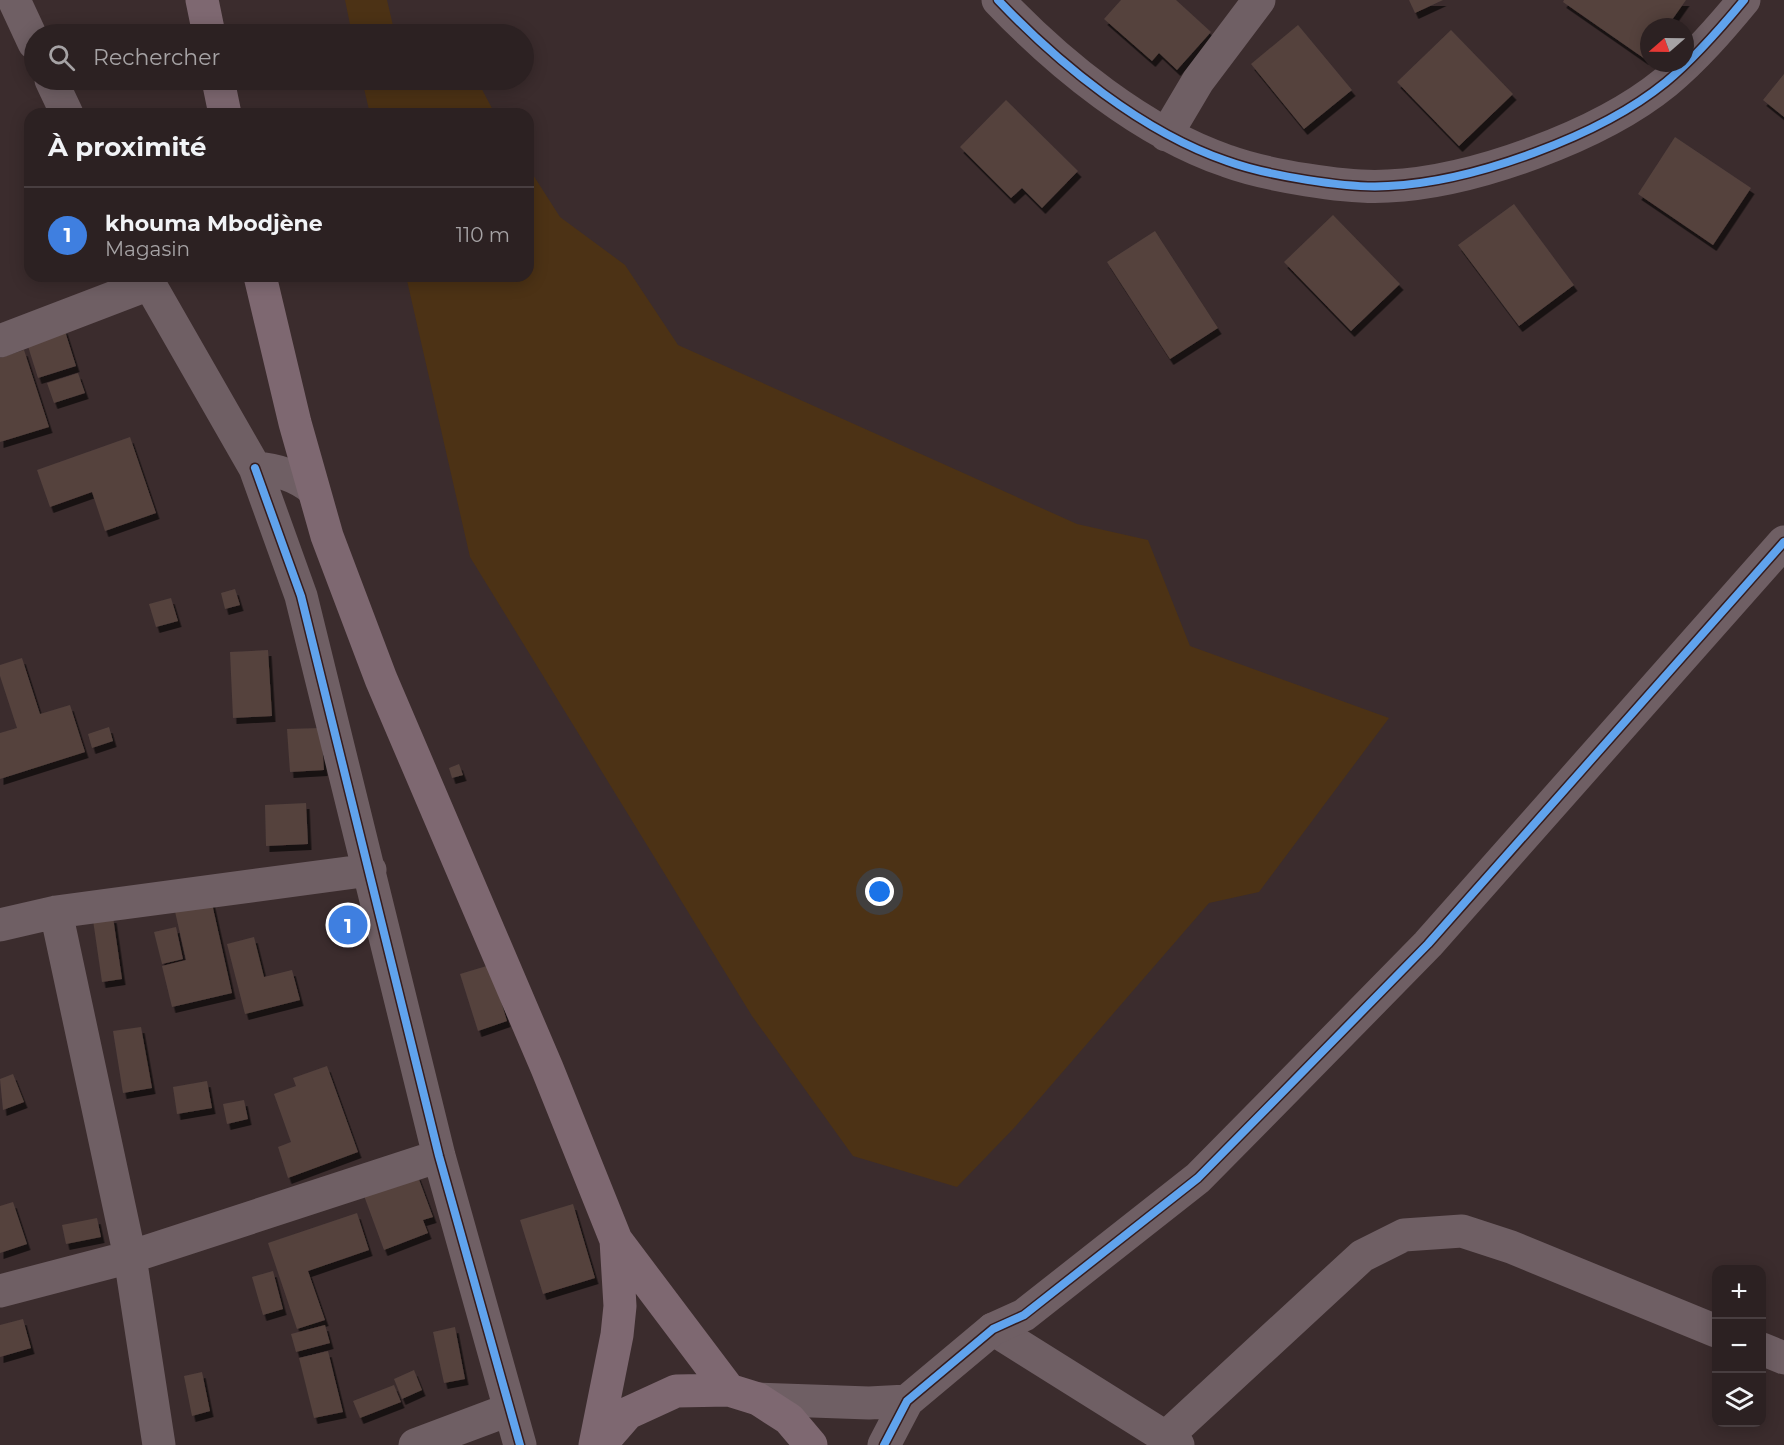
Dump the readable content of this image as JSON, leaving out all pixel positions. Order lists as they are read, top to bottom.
{
  "north": "left",
  "page": {
    "search": "Rechercher",
    "heading": "À proximité",
    "list": [
      {
        "mark": "1",
        "name": "khouma Mbodjène",
        "note": "Magasin",
        "value": "110 m"
      }
    ],
    "pins": "1",
    "map_buttons": ["+", "−"]
  }
}
